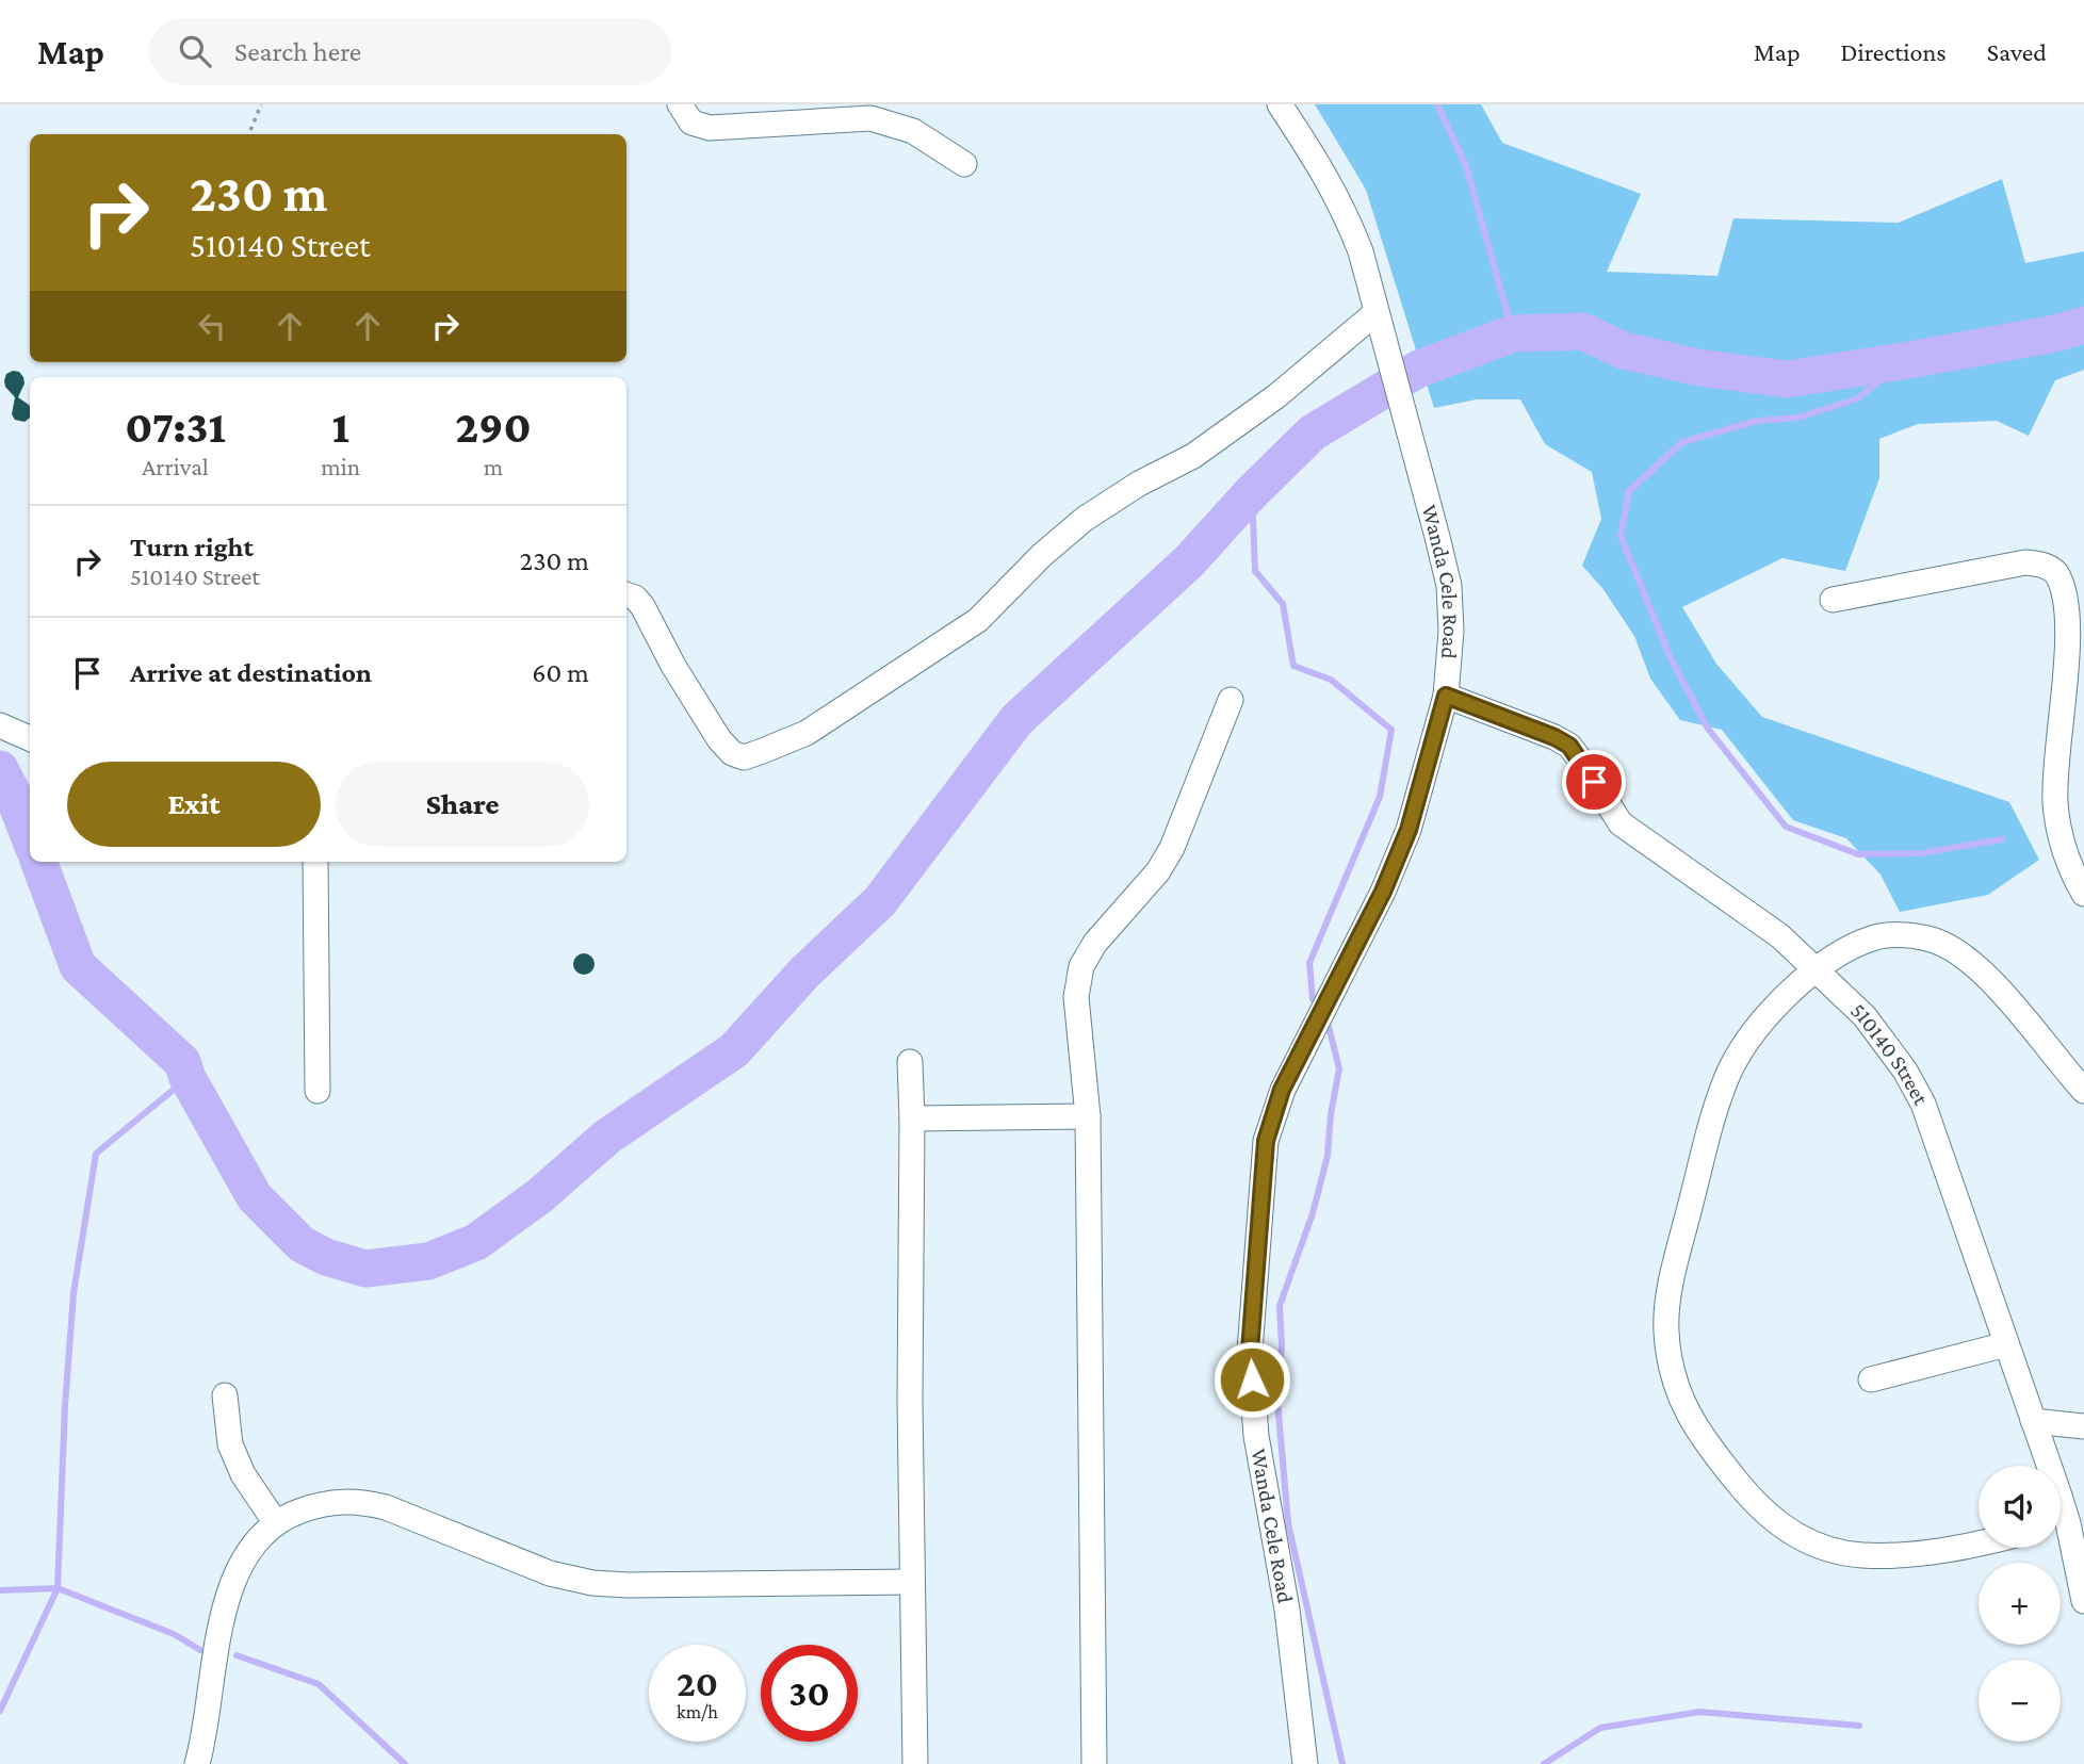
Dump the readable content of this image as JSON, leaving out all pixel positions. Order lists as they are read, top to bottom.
{
  "streets": {
    "street": ["Wanda Cele Road", "510140 Street"]
  },
  "crossings": [
    ["Wanda Cele Road", "510140 Street"]
  ],
  "page": {
    "header": "Map",
    "search": "Search here",
    "nav": ["Map", "Directions", "Saved"],
    "turn": ["230 m", "510140 Street"],
    "eta": [
      "07:31",
      "Arrival",
      "1",
      "min",
      "290",
      "m"
    ],
    "list": [
      {
        "name": "Turn right",
        "note": "510140 Street",
        "value": "230 m"
      },
      {
        "name": "Arrive at destination",
        "value": "60 m"
      }
    ],
    "buttons": ["Exit", "Share"],
    "map_buttons": ["+", "−"],
    "speed": "20 km/h",
    "limit": "30"
  }
}
